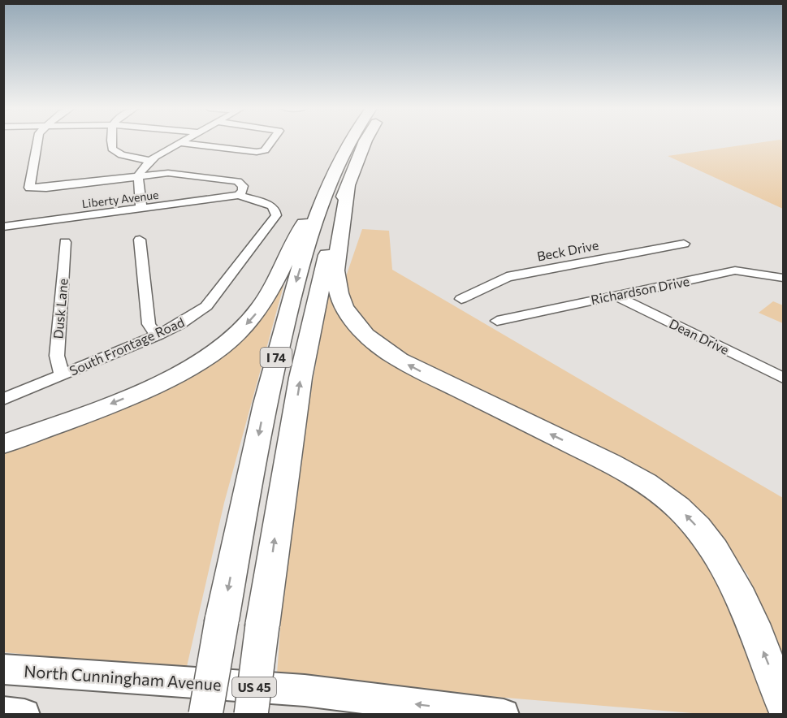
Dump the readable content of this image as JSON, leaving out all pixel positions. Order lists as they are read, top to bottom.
{
  "streets": {
    "highway": ["I 74"],
    "main road": ["North Cunningham Avenue", "US 45"],
    "street": [
      "Liberty Avenue",
      "Beck Drive",
      "Richardson Drive",
      "Dusk Lane",
      "Dean Drive",
      "South Frontage Road"
    ]
  },
  "crossings": [
    ["Liberty Avenue", "South Frontage Road"],
    ["Richardson Drive", "Dean Drive"],
    ["Dusk Lane", "South Frontage Road"]
  ],
  "one_way": ["North Cunningham Avenue"]
}
